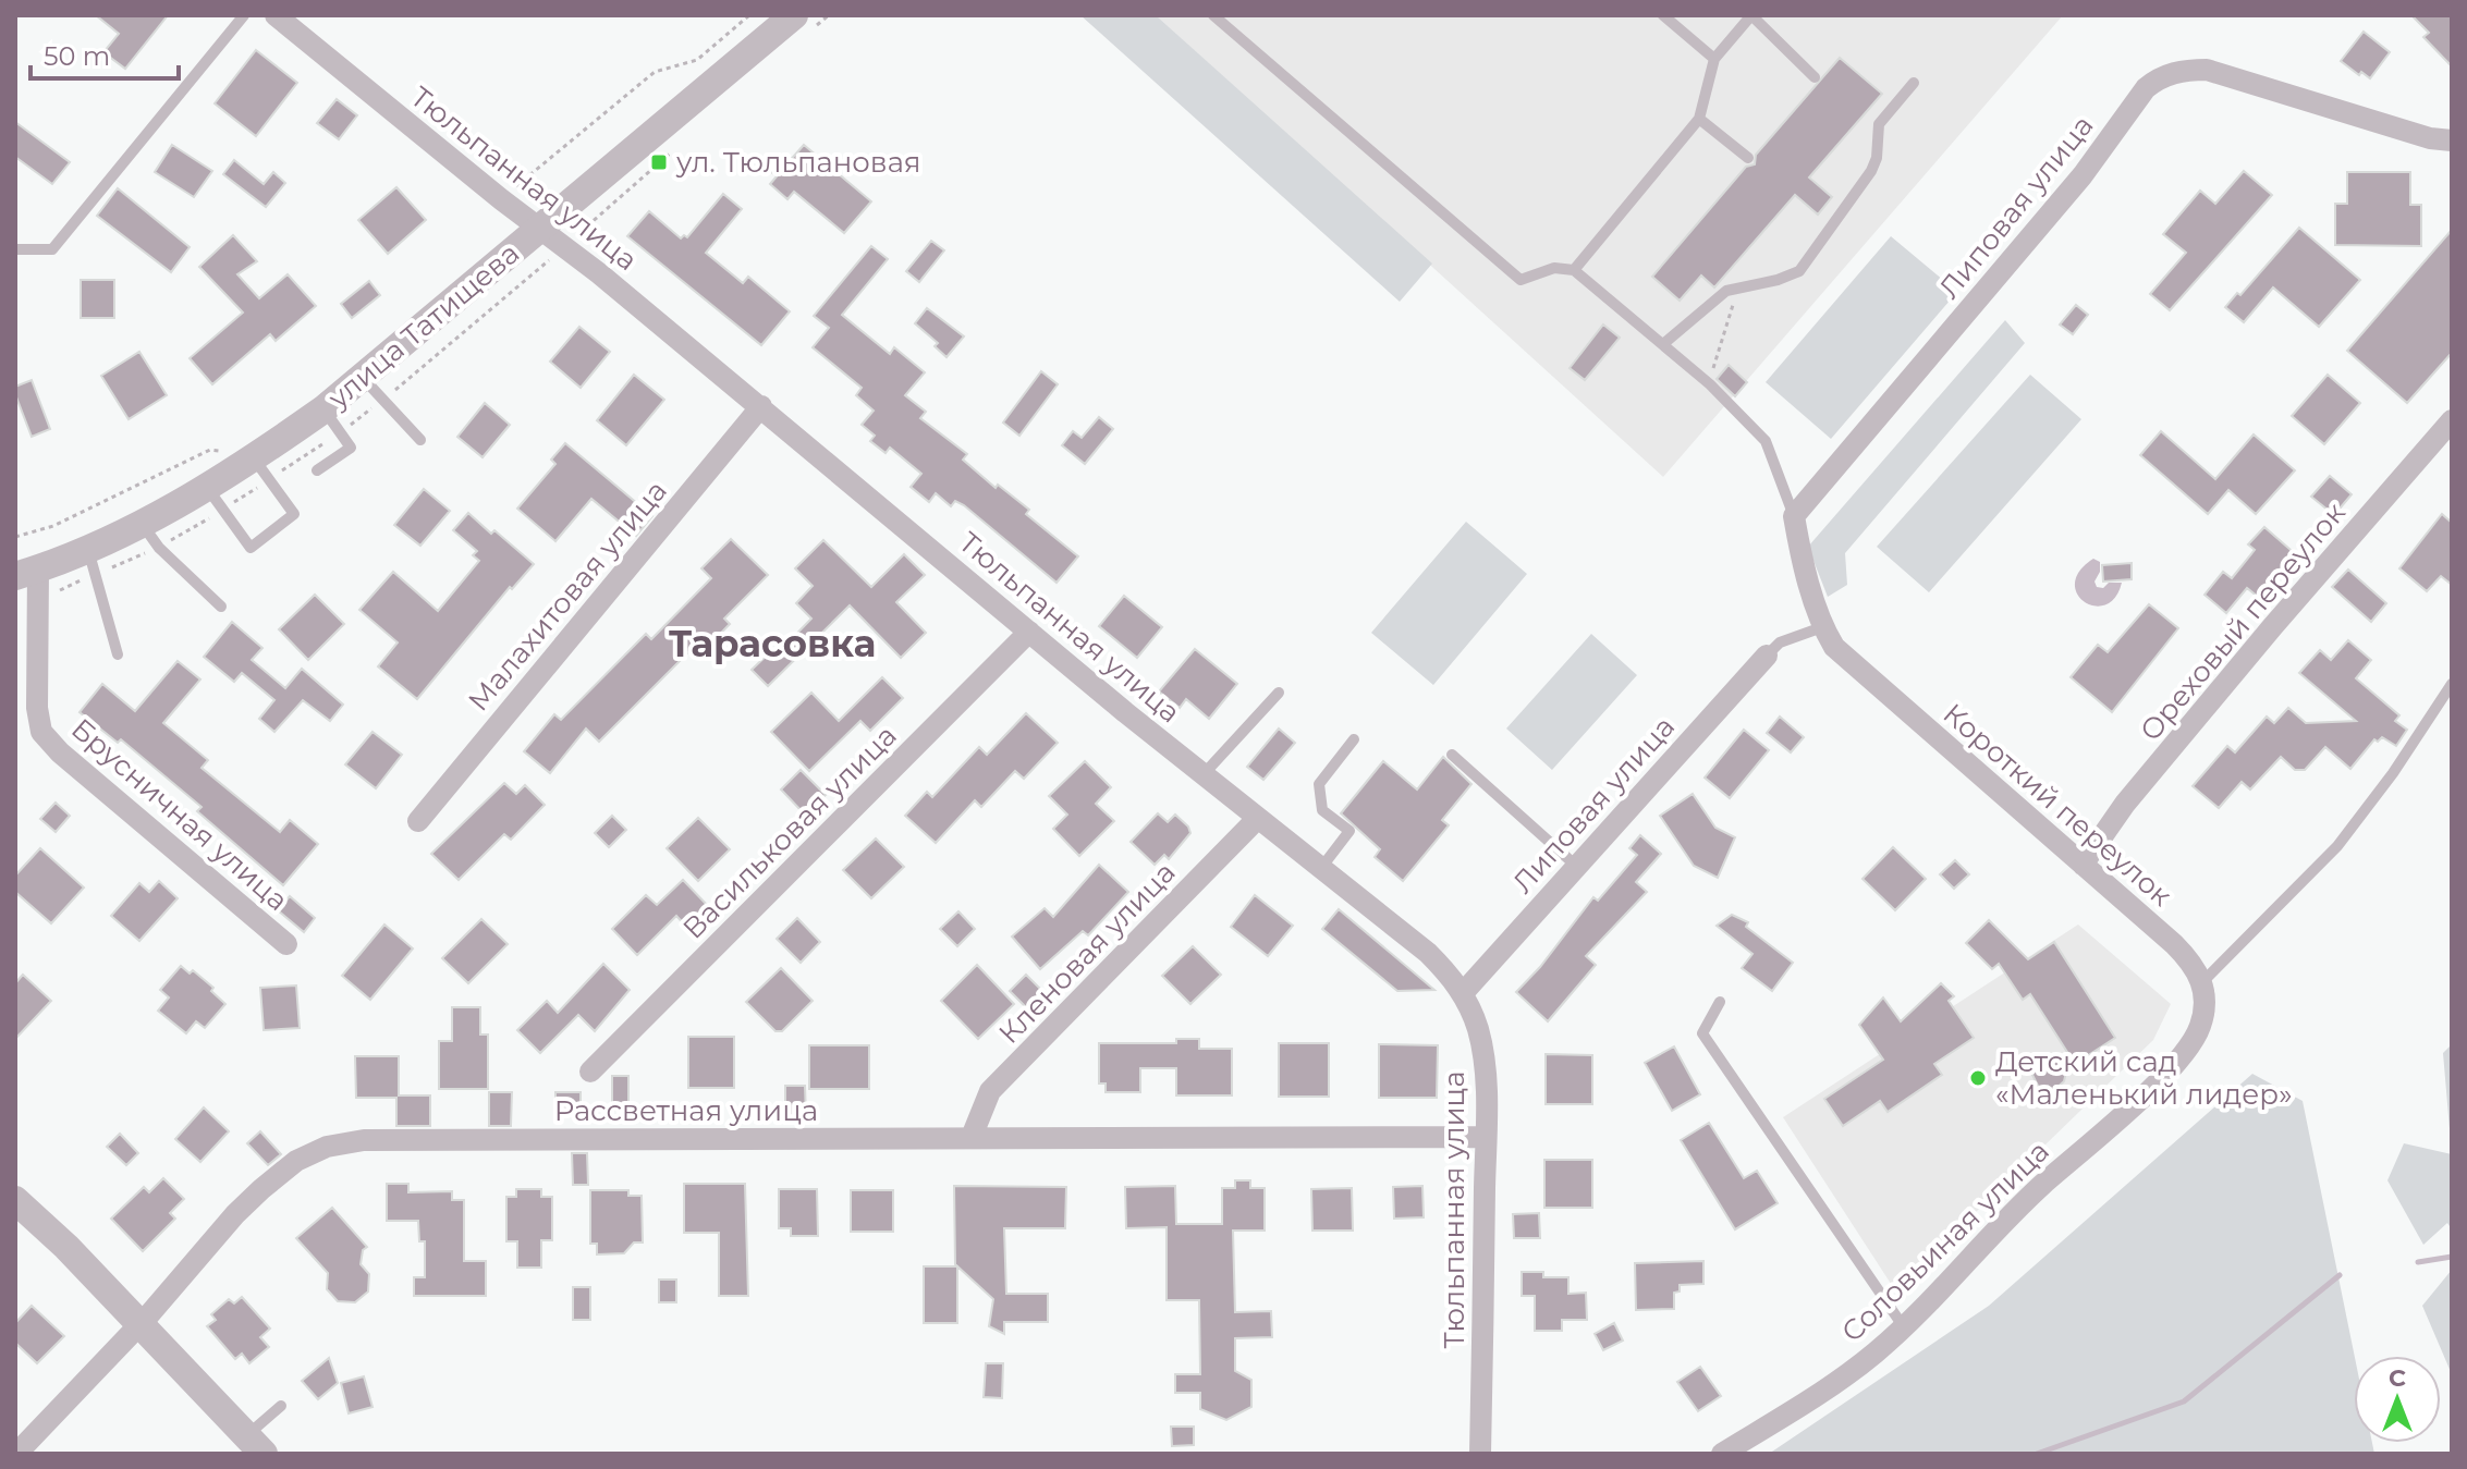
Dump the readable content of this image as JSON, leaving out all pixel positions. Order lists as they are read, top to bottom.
{
  "streets": {
    "street": [
      "Тюльпанная улица",
      "Липовая улица",
      "улица Татищева",
      "Малахитовая улица",
      "Ореховый переулок",
      "Короткий переулок",
      "Брусничная улица",
      "Васильковая улица",
      "Кленовая улица",
      "Рассветная улица",
      "Соловьиная улица"
    ]
  },
  "crossings": [
    ["Тюльпанная улица", "Липовая улица"],
    ["Тюльпанная улица", "улица Татищева"],
    ["Тюльпанная улица", "Малахитовая улица"],
    ["Тюльпанная улица", "Васильковая улица"],
    ["Тюльпанная улица", "Кленовая улица"],
    ["Тюльпанная улица", "Рассветная улица"],
    ["улица Татищева", "Брусничная улица"],
    ["Ореховый переулок", "Короткий переулок"],
    ["Короткий переулок", "Соловьиная улица"],
    ["Кленовая улица", "Рассветная улица"]
  ],
  "districts": ["Тарасовка"],
  "places": {
    "transit": ["ул. Тюльпановая"],
    "other": ["Детский сад «Маленький лидер»"]
  },
  "scale_bar": "50 m",
  "north": "top"
}
